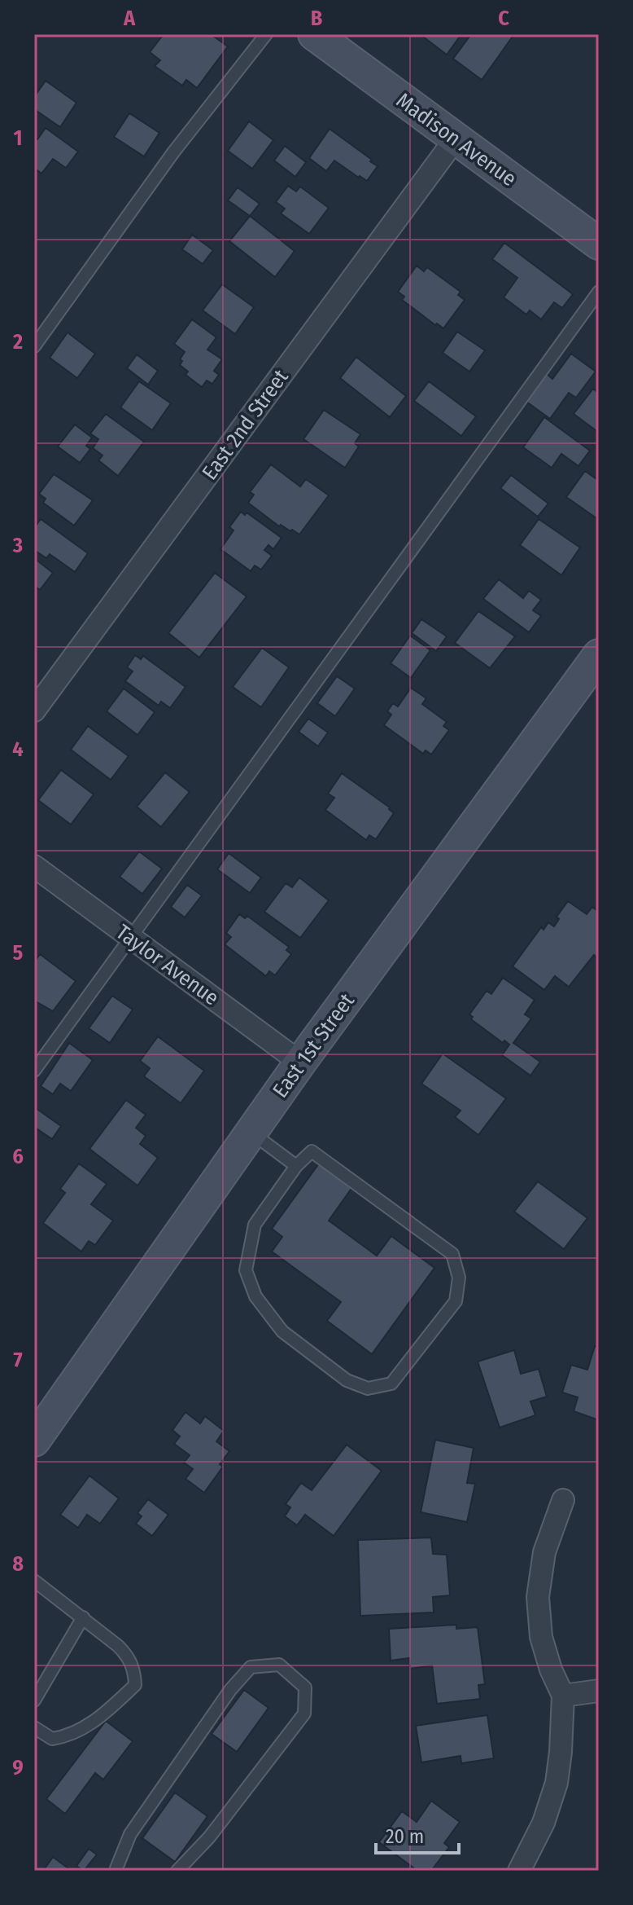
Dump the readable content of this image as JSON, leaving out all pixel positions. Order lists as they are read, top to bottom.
{
  "streets": {
    "main road": ["Madison Avenue", "East 1st Street"],
    "street": ["East 2nd Street", "Taylor Avenue"]
  },
  "crossings": [
    ["Madison Avenue", "East 2nd Street"],
    ["Taylor Avenue", "East 1st Street"]
  ],
  "scale_bar": "20 m",
  "grid": {
    "columns": ["A", "B", "C"],
    "rows": [
      "1",
      "2",
      "3",
      "4",
      "5",
      "6",
      "7",
      "8",
      "9"
    ]
  }
}
